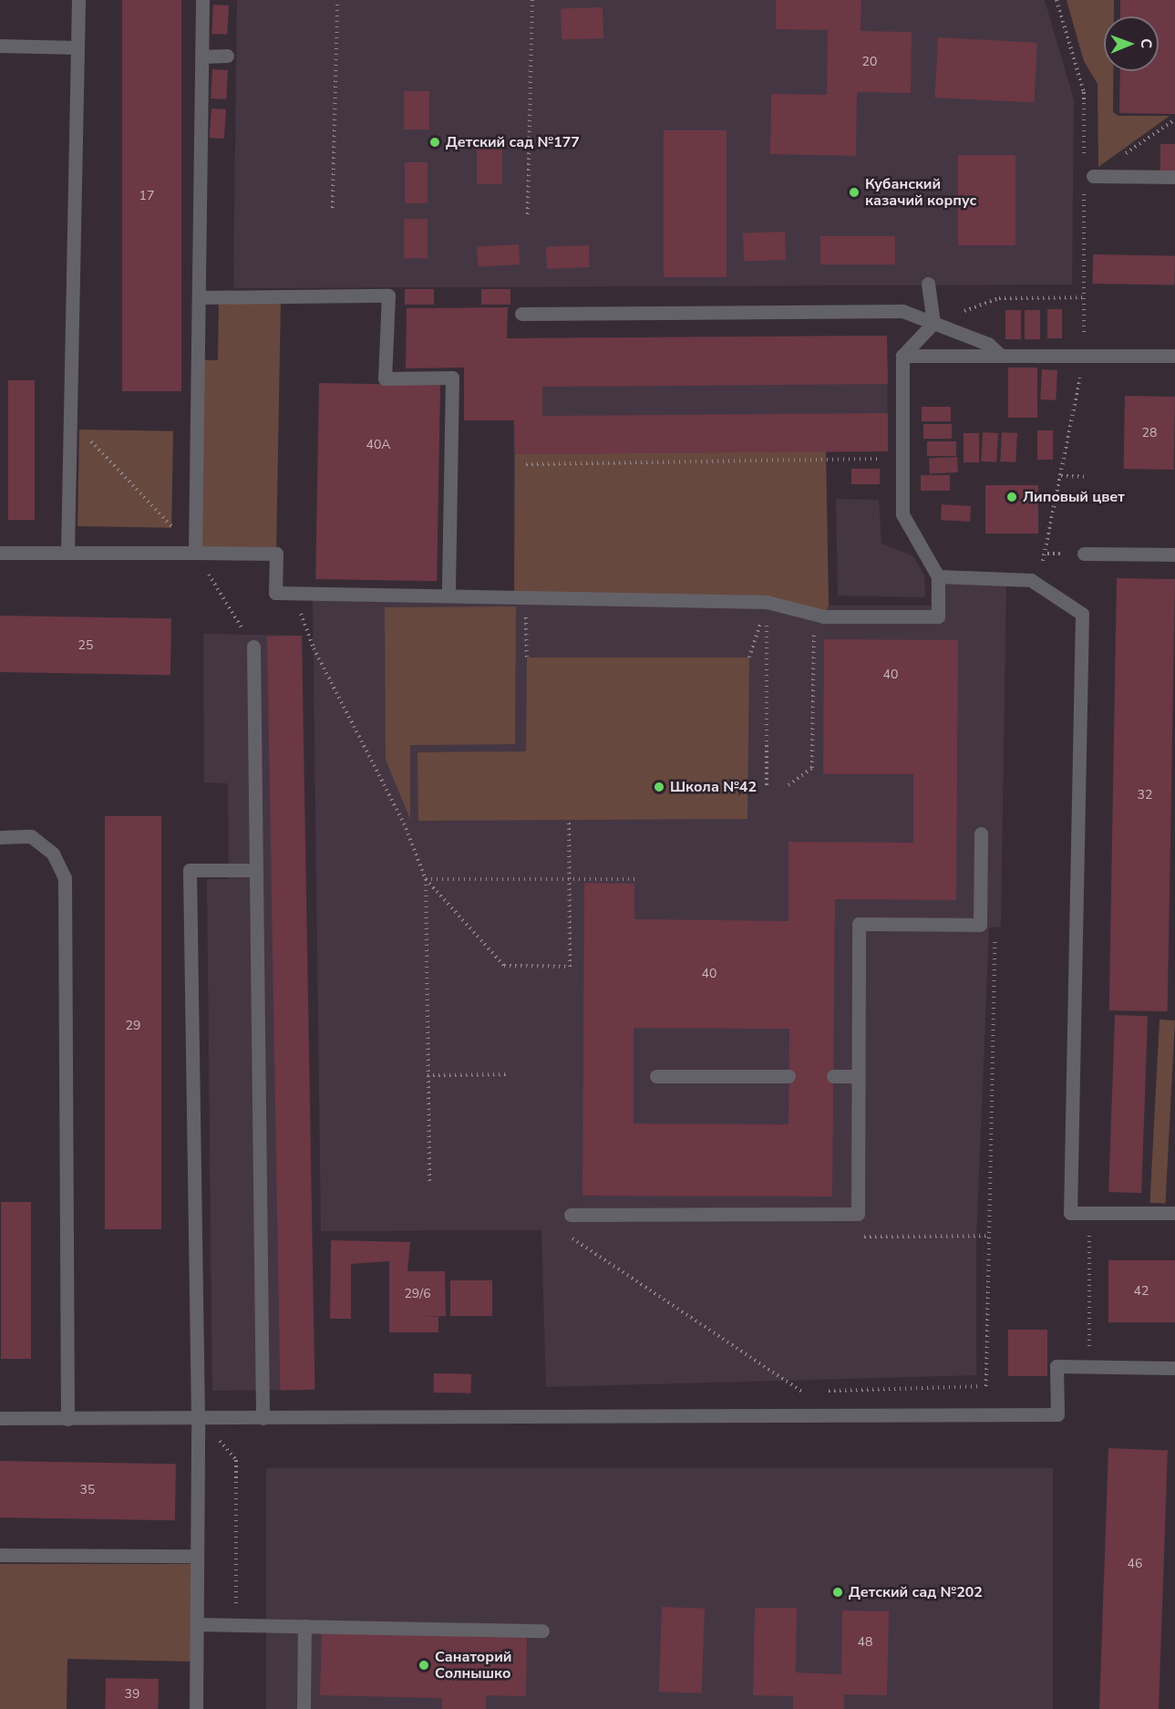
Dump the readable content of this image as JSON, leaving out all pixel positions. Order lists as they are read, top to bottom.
{
  "places": [
    "Детский сад №177",
    "Кубанский казачий корпус",
    "Липовый цвет",
    "Школа №42",
    "Детский сад №202",
    "Санаторий Солнышко"
  ],
  "house_numbers": [
    "20",
    "17",
    "28",
    "40А",
    "25",
    "40",
    "32",
    "40",
    "29",
    "42",
    "29/6",
    "35",
    "46",
    "48",
    "39"
  ],
  "north": "right"
}
